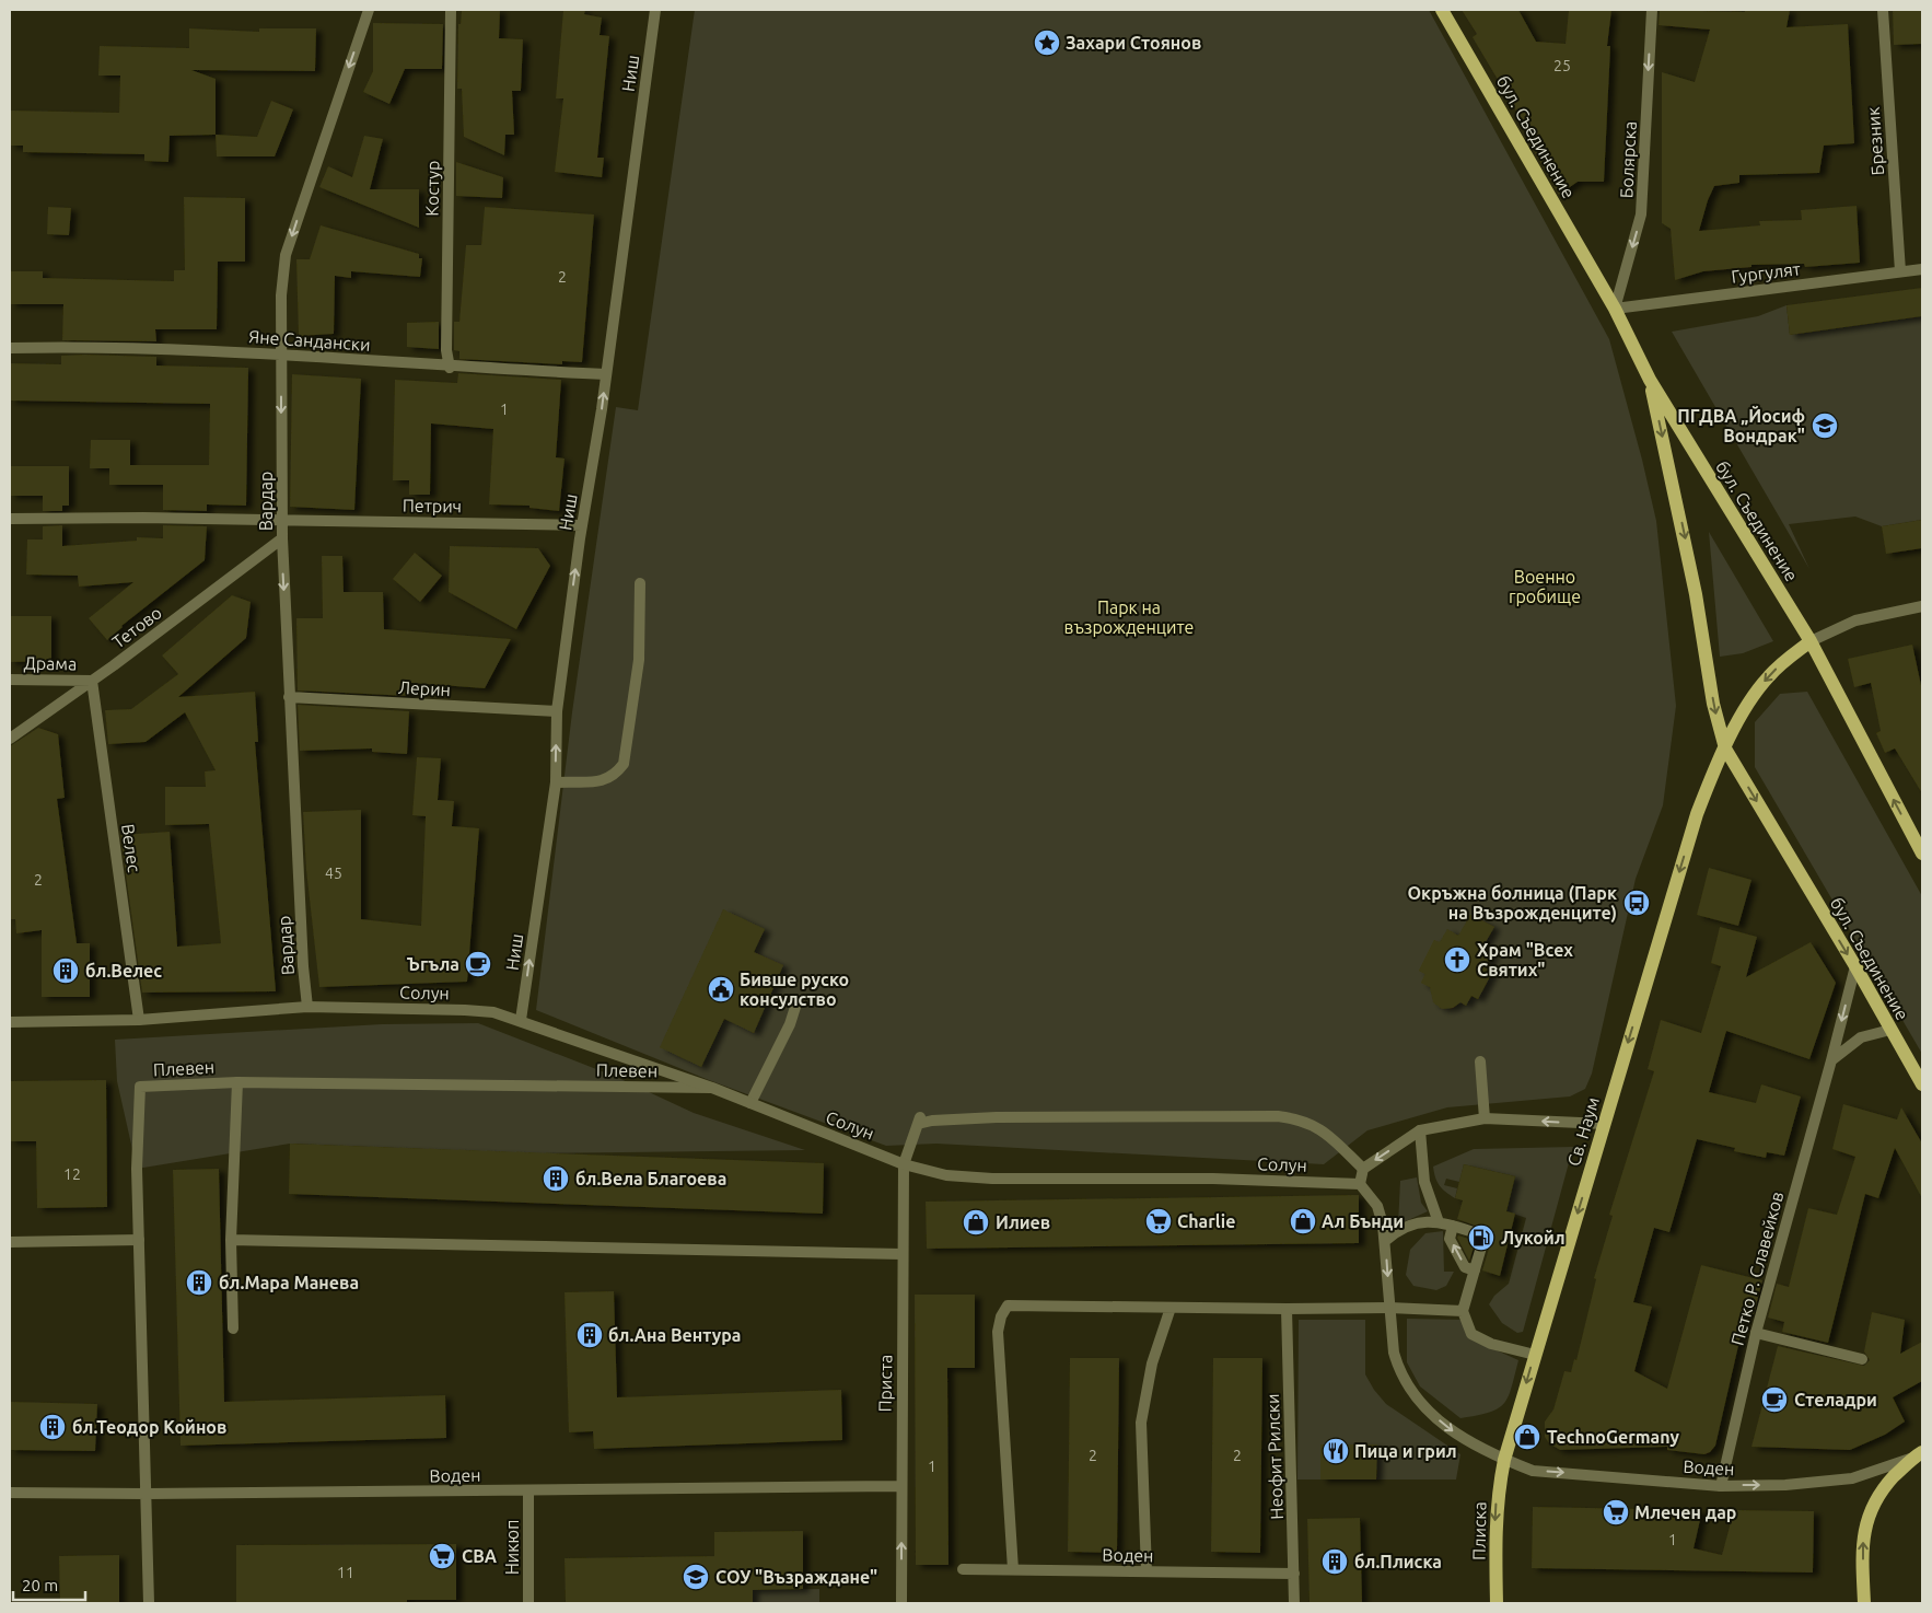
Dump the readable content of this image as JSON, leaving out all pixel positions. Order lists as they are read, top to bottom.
{
  "streets": {
    "main road": ["бул. Съединение", "Св. Наум", "Плиска"],
    "street": [
      "Ниш",
      "Брезник",
      "Болярска",
      "Костур",
      "Гургулят",
      "Яне Сандански",
      "Вардар",
      "Петрич",
      "Тетово",
      "Драма",
      "Лерин",
      "Велес",
      "Солун",
      "Плевен",
      "Петко Р. Славейков",
      "Приста",
      "Неофит Рилски",
      "Воден",
      "Никюп"
    ]
  },
  "crossings": [
    ["Ниш", "Яне Сандански"],
    ["Ниш", "Петрич"],
    ["Ниш", "Лерин"],
    ["Ниш", "Солун"],
    ["бул. Съединение", "Болярска"],
    ["бул. Съединение", "Гургулят"],
    ["бул. Съединение", "Св. Наум"],
    ["бул. Съединение", "Петко Р. Славейков"],
    ["Брезник", "Гургулят"],
    ["Болярска", "Гургулят"],
    ["Костур", "Яне Сандански"],
    ["Яне Сандански", "Вардар"],
    ["Вардар", "Петрич"],
    ["Вардар", "Тетово"],
    ["Вардар", "Лерин"],
    ["Вардар", "Солун"],
    ["Тетово", "Драма"],
    ["Тетово", "Велес"],
    ["Драма", "Велес"],
    ["Велес", "Солун"],
    ["Солун", "Плевен"],
    ["Солун", "Приста"],
    ["Плевен", "Воден"],
    ["Св. Наум", "Воден"],
    ["Св. Наум", "Плиска"],
    ["Петко Р. Славейков", "Воден"],
    ["Приста", "Воден"],
    ["Неофит Рилски", "Воден"],
    ["Воден", "Плиска"],
    ["Воден", "Никюп"]
  ],
  "one_way": [
    "Ниш",
    "Болярска",
    "Вардар",
    "Св. Наум",
    "Плиска"
  ],
  "parks": ["Военно гробище", "Парк на възрожденците"],
  "places": {
    "place": ["Захари Стоянов"],
    "school or university": ["ПГДВА „Йосиф Вондрак\"", "СОУ \"Възраждане\""],
    "bus stop": ["Окръжна болница (Парк на Възрожденците)"],
    "church": ["Храм \"Всех Святих\""],
    "cafe": ["Ъгъла", "Стеладри"],
    "building": [
      "бл.Велес",
      "бл.Вела Благоева",
      "бл.Мара Манева",
      "бл.Ана Вентура",
      "бл.Теодор Койнов",
      "бл.Плиска"
    ],
    "public building": ["Бивше руско консулство"],
    "supermarket": ["Charlie", "Млечен дар", "CBA"],
    "shop": ["Ал Бънди", "Илиев", "TechnoGermany"],
    "fuel station": ["Лукойл"],
    "restaurant": ["Пица и грил"]
  },
  "house_numbers": [
    "25",
    "2",
    "1",
    "45",
    "2",
    "12",
    "2",
    "2",
    "1",
    "1",
    "11"
  ],
  "scale_bar": "20 m"
}
